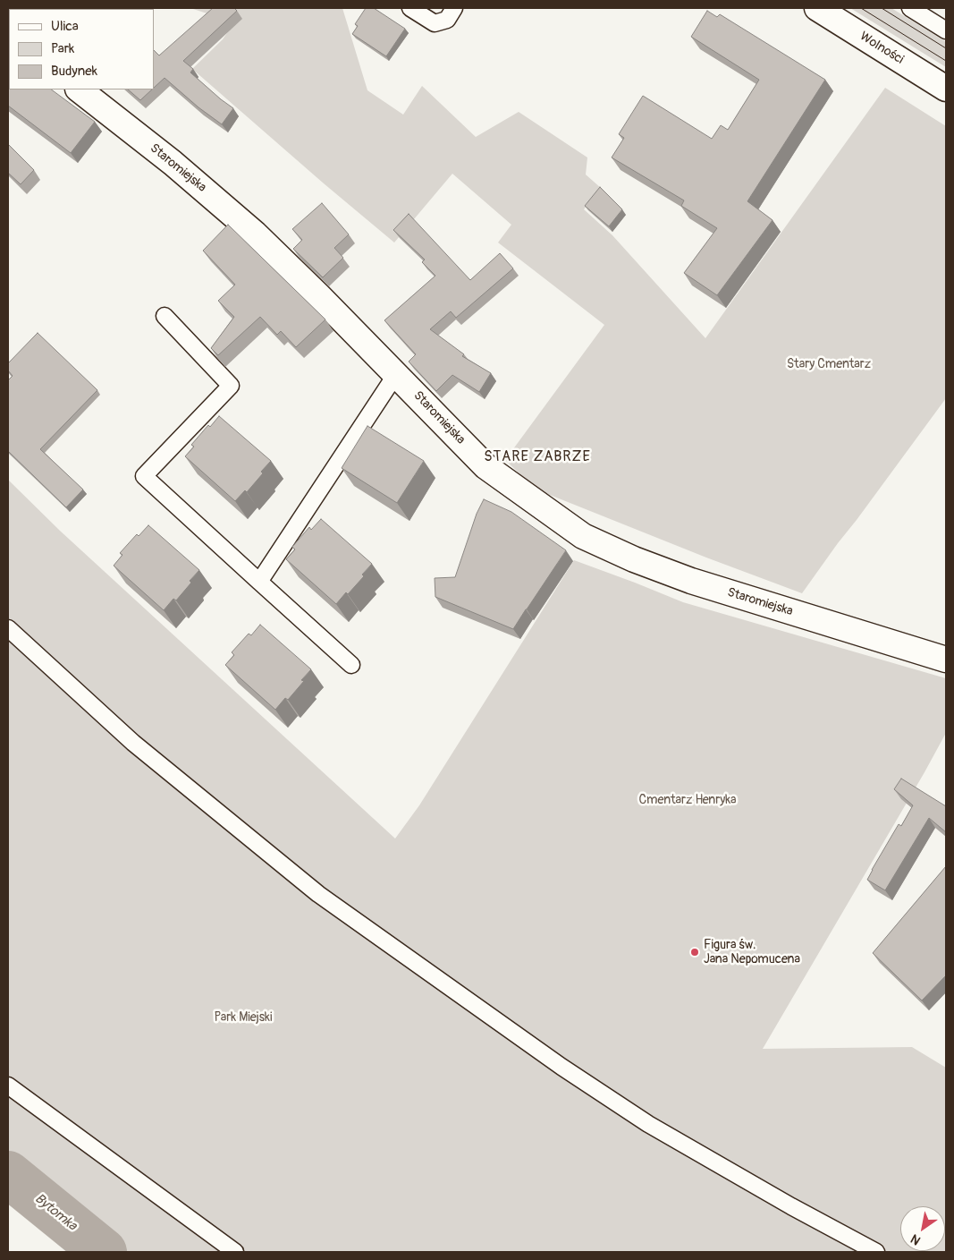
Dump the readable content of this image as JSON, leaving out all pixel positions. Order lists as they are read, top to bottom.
{
  "streets": {
    "street": ["Wolności", "Staromiejska"]
  },
  "districts": ["STARE ZABRZE"],
  "water": ["Bytomka"],
  "parks": ["Stary Cmentarz", "Cmentarz Henryka", "Park Miejski"],
  "places": ["Figura św. Jana Nepomucena"],
  "legend": ["Ulica", "Park", "Budynek"],
  "north": "bottom left"
}
